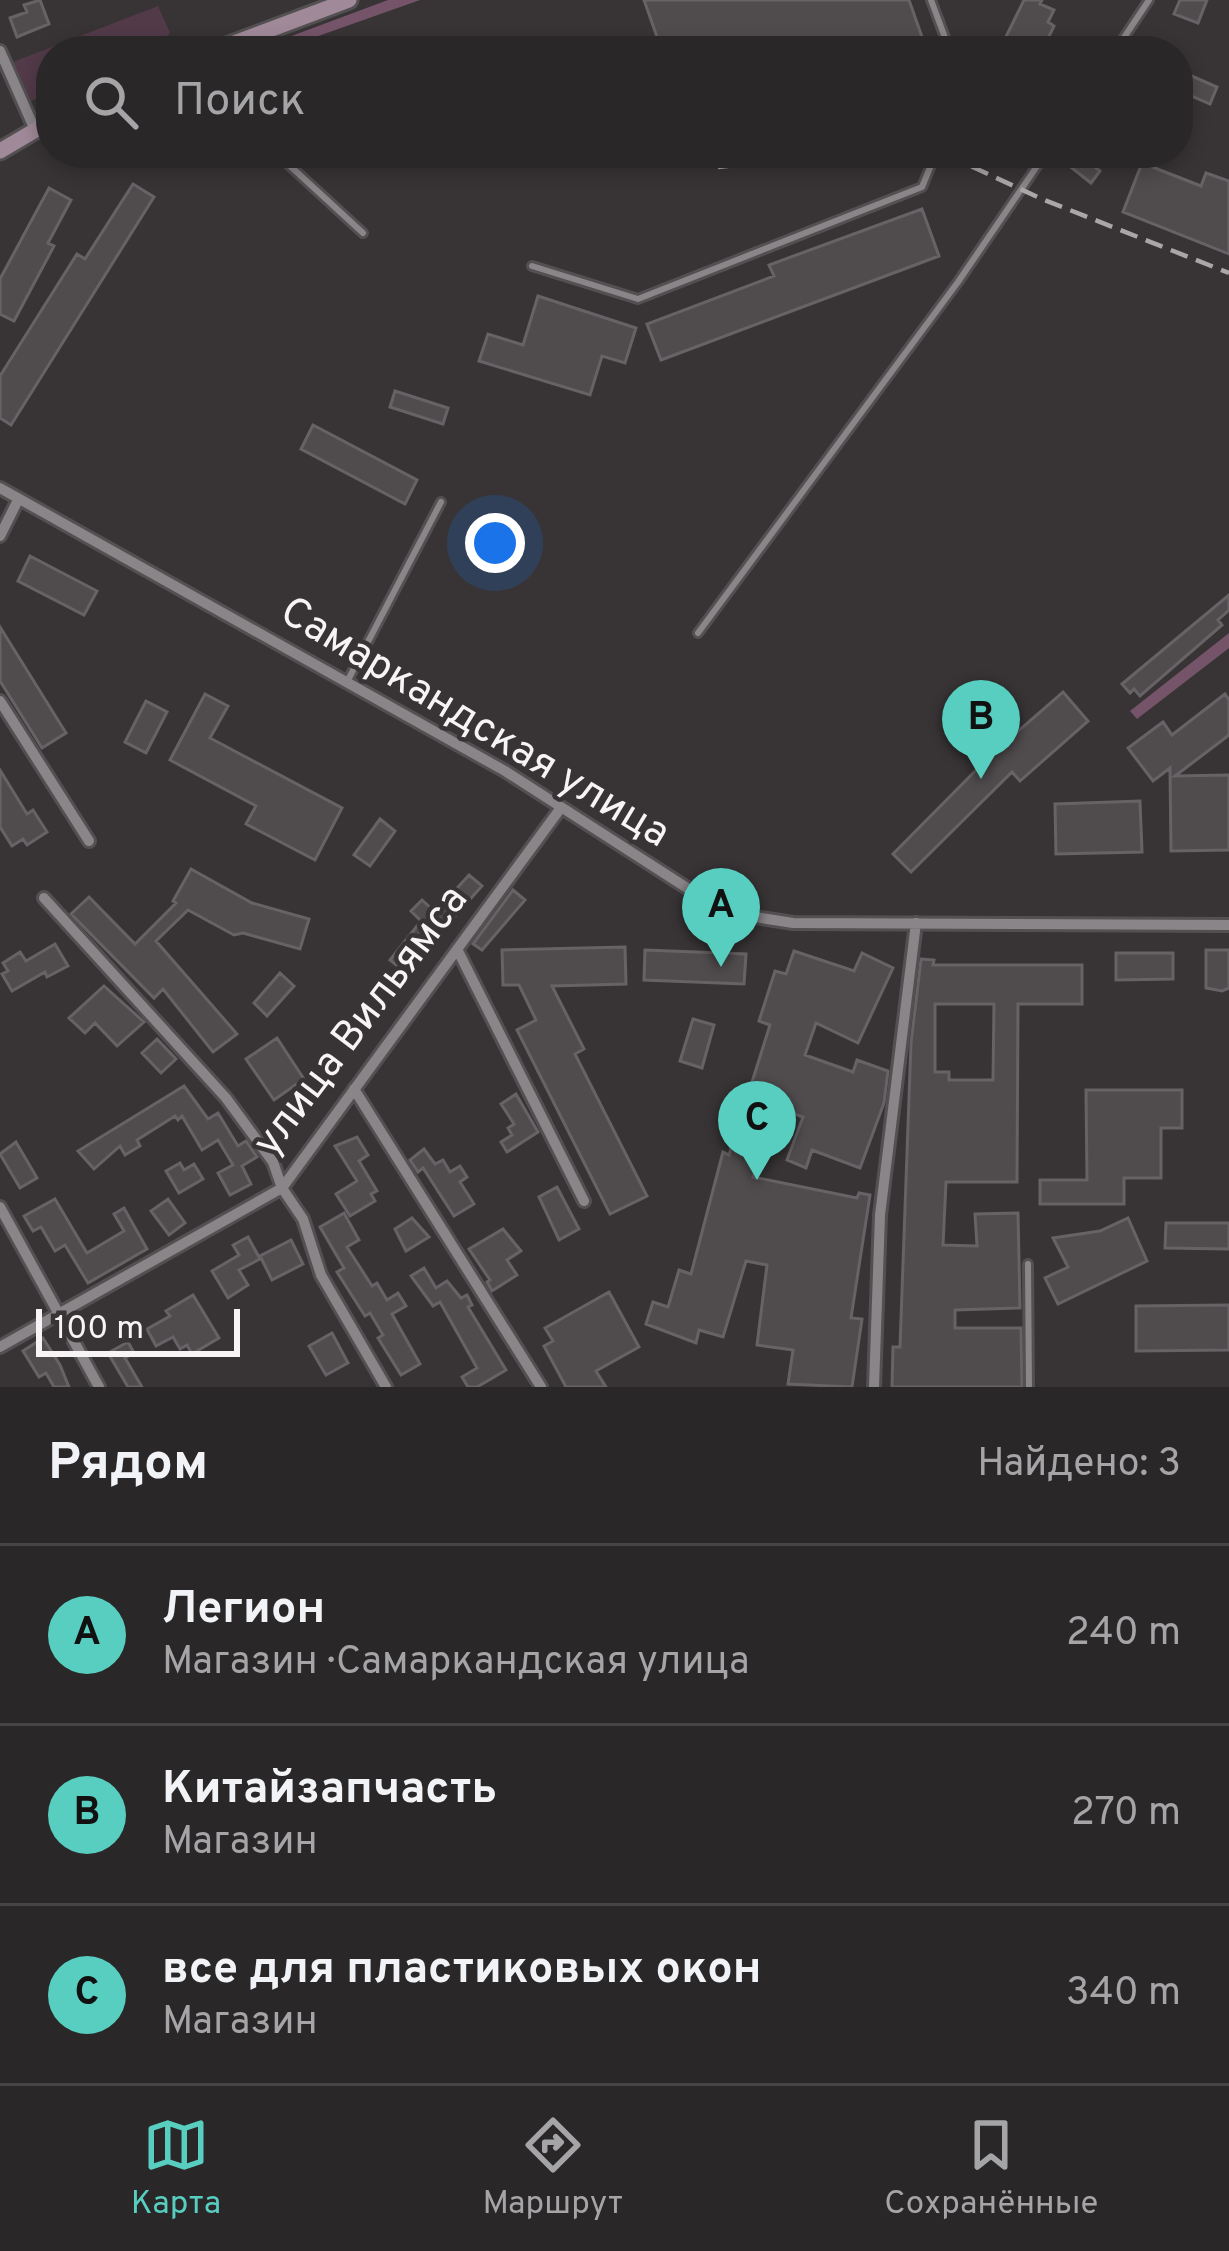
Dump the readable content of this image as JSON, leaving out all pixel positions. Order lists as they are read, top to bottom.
{
  "streets": {
    "street": ["Самаркандская улица", "улица Вильямса"]
  },
  "crossings": [
    ["Самаркандская улица", "улица Вильямса"]
  ],
  "scale_bar": "100 m",
  "page": {
    "search": "Поиск",
    "pins": ["B", "A", "C"],
    "scale": "100 m",
    "heading": ["Рядом", "Найдено: 3"],
    "list": [
      {
        "mark": "A",
        "name": "Легион",
        "note": "Магазин · Самаркандская улица",
        "value": "240 m"
      },
      {
        "mark": "B",
        "name": "Китайзапчасть",
        "note": "Магазин",
        "value": "270 m"
      },
      {
        "mark": "C",
        "name": "все для пластиковых окон",
        "note": "Магазин",
        "value": "340 m"
      }
    ],
    "nav": ["Карта", "Маршрут", "Сохранённые"]
  }
}
